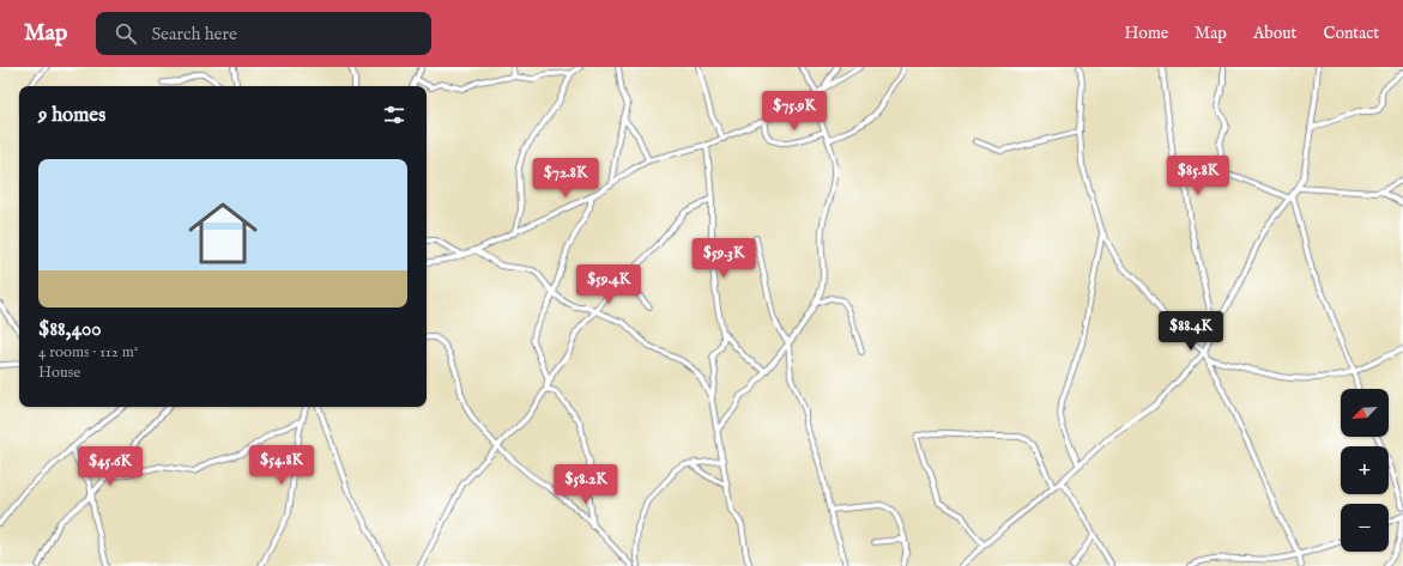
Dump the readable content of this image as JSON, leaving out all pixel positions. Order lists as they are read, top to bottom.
{
  "north": "bottom left",
  "page": {
    "header": "Map",
    "search": "Search here",
    "nav": [
      "Home",
      "Map",
      "About",
      "Contact"
    ],
    "heading": "9 homes",
    "price": [
      "$75.9K",
      "$85.8K",
      "$72.8K",
      "$59.3K",
      "$59.4K",
      "$88.4K",
      "$54.8K",
      "$45.6K",
      "$58.2K"
    ],
    "list": [
      {
        "name": "$88,400",
        "note": "4 rooms · 112 m² · House"
      }
    ],
    "map_buttons": ["+", "−"]
  }
}
